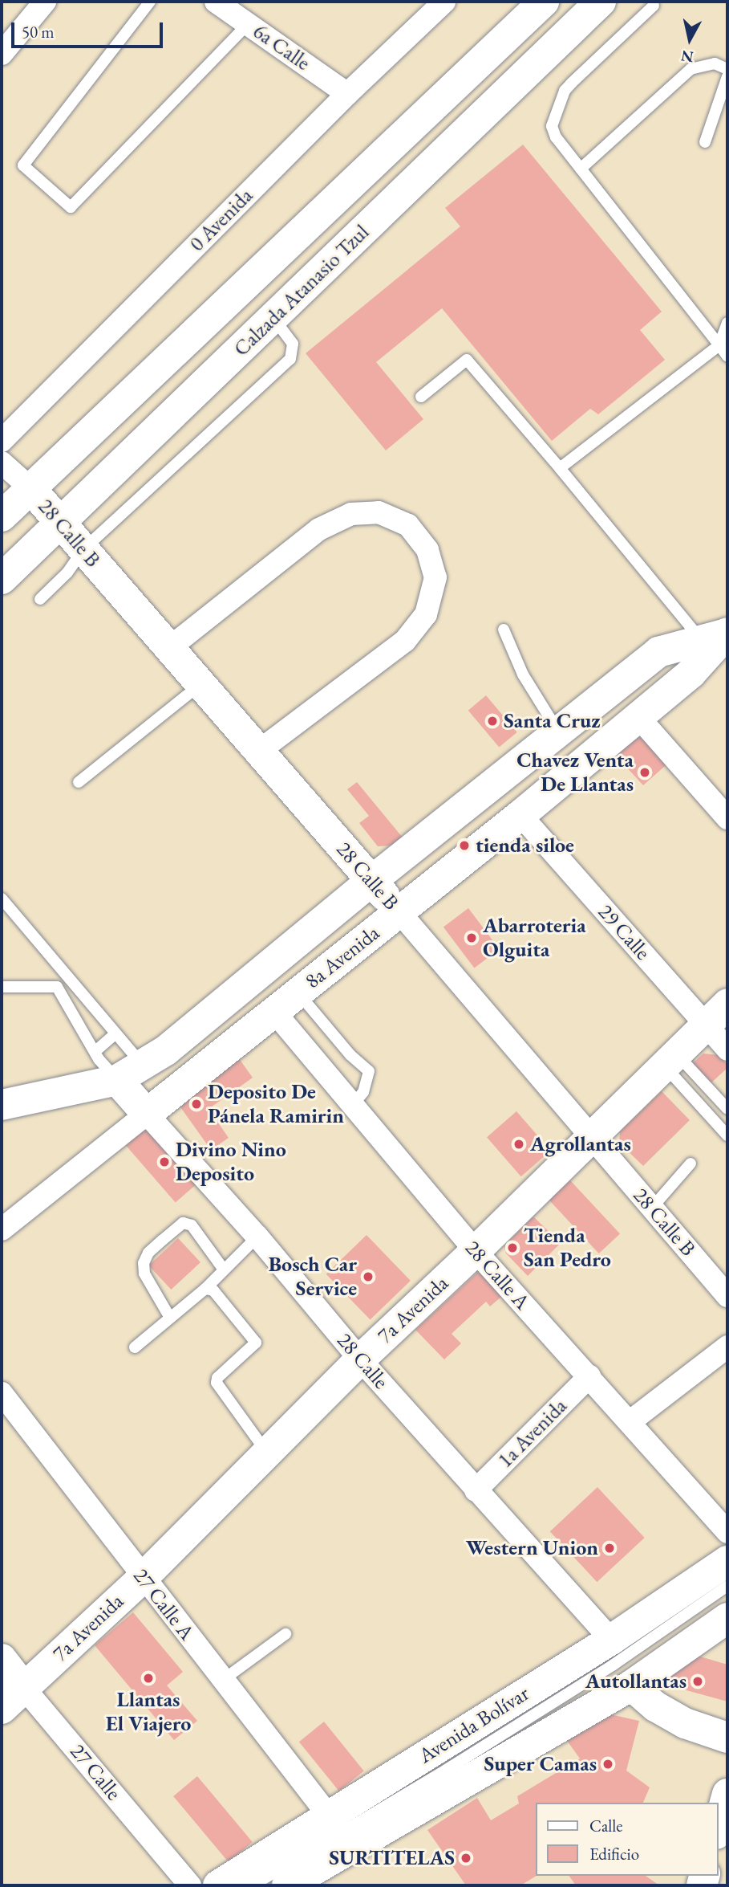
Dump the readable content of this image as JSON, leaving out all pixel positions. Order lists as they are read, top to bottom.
{
  "streets": {
    "main road": [
      "Calzada Atanasio Tzul",
      "28 Calle B",
      "8a Avenida",
      "7a Avenida",
      "28 Calle",
      "Avenida Bolívar",
      "27 Calle"
    ],
    "street": [
      "6a Calle",
      "0 Avenida",
      "29 Calle",
      "28 Calle A",
      "1a Avenida",
      "27 Calle A"
    ]
  },
  "crossings": [
    ["6a Calle", "0 Avenida"],
    ["Calzada Atanasio Tzul", "28 Calle B"],
    ["28 Calle B", "8a Avenida"],
    ["28 Calle B", "7a Avenida"],
    ["29 Calle", "8a Avenida"],
    ["29 Calle", "7a Avenida"],
    ["8a Avenida", "28 Calle A"],
    ["8a Avenida", "28 Calle"],
    ["28 Calle A", "7a Avenida"],
    ["28 Calle A", "1a Avenida"],
    ["7a Avenida", "28 Calle"],
    ["7a Avenida", "27 Calle A"],
    ["7a Avenida", "27 Calle"],
    ["28 Calle", "1a Avenida"],
    ["28 Calle", "Avenida Bolívar"],
    ["27 Calle A", "Avenida Bolívar"]
  ],
  "places": [
    "Santa Cruz",
    "Chavez Venta De Llantas",
    "tienda siloe",
    "Abarroteria Olguita",
    "Deposito De Pánela Ramirin",
    "Agrollantas",
    "Divino Nino Deposito",
    "Tienda San Pedro",
    "Bosch Car Service",
    "Western Union",
    "Llantas El Viajero",
    "Autollantas",
    "Super Camas",
    "SURTITELAS"
  ],
  "legend": ["Calle", "Edificio"],
  "scale_bar": "50 m",
  "north": "bottom"
}
